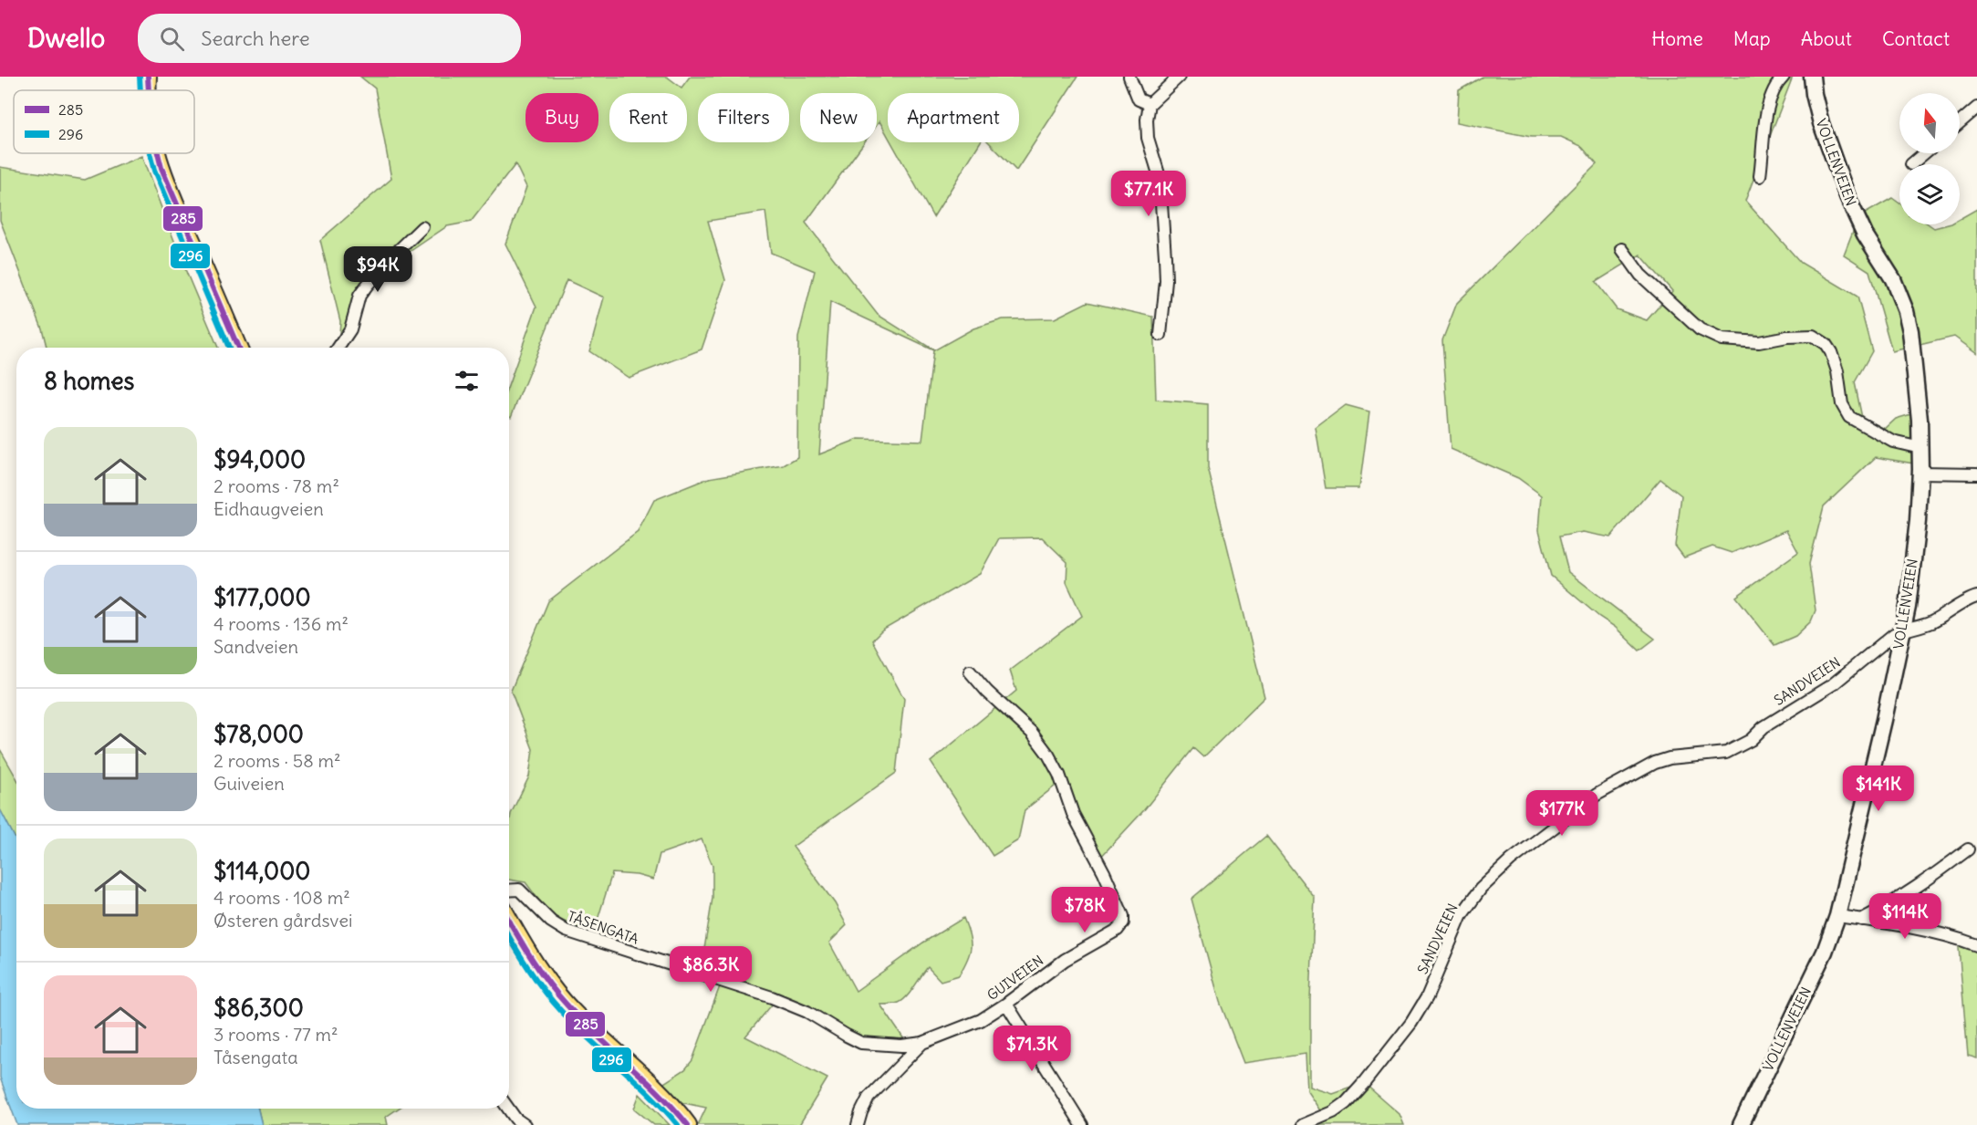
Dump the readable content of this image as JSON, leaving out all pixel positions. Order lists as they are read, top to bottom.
{
  "streets": {
    "main road": ["VOLLENVEIEN"],
    "street": ["SANDVEIEN", "TÅSENGATA", "GUIVEIEN"]
  },
  "crossings": [
    ["VOLLENVEIEN", "SANDVEIEN"],
    ["TÅSENGATA", "GUIVEIEN"]
  ],
  "lines": ["transit line 285", "transit line 296"],
  "legend": ["285", "296"],
  "north": "top",
  "page": {
    "header": "Dwello",
    "search": "Search here",
    "nav": [
      "Home",
      "Map",
      "About",
      "Contact"
    ],
    "chip": [
      "Buy",
      "Rent",
      "Filters",
      "New",
      "Apartment"
    ],
    "price": [
      "$77.1K",
      "$94K",
      "$141K",
      "$177K",
      "$78K",
      "$114K",
      "$86.3K",
      "$71.3K"
    ],
    "heading": "8 homes",
    "list": [
      {
        "name": "$94,000",
        "note": "2 rooms · 78 m² · Eidhaugveien"
      },
      {
        "name": "$177,000",
        "note": "4 rooms · 136 m² · Sandveien"
      },
      {
        "name": "$78,000",
        "note": "2 rooms · 58 m² · Guiveien"
      },
      {
        "name": "$114,000",
        "note": "4 rooms · 108 m² · Østeren gårdsvei"
      },
      {
        "name": "$86,300",
        "note": "3 rooms · 77 m² · Tåsengata"
      }
    ]
  }
}
